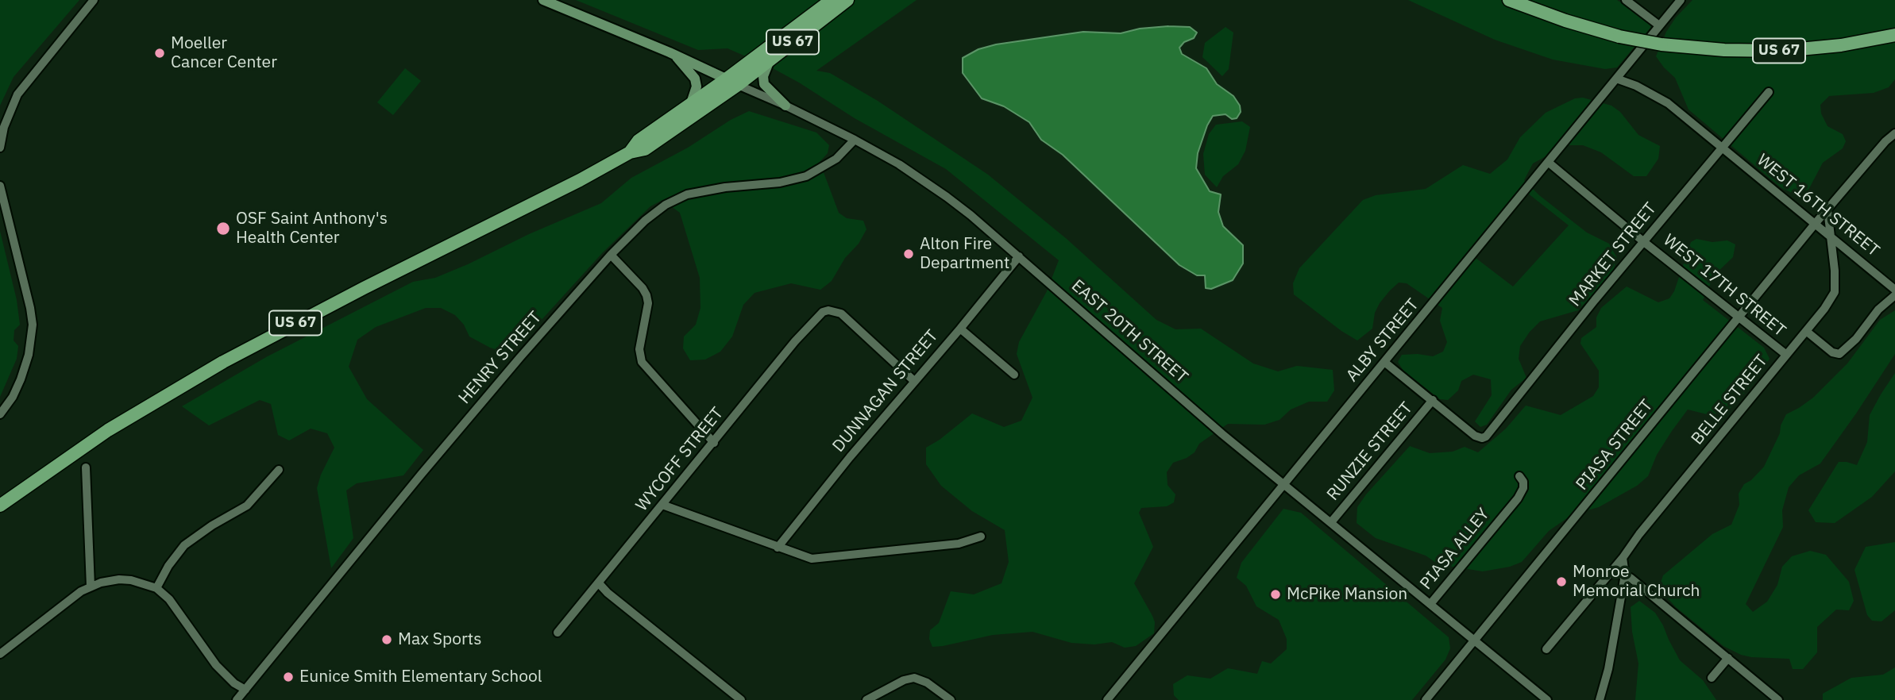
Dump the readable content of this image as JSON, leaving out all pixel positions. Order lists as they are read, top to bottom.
{
  "streets": {
    "highway": ["US 67"],
    "street": [
      "WEST 16TH STREET",
      "MARKET STREET",
      "WEST 17TH STREET",
      "EAST 20TH STREET",
      "ALBY STREET",
      "HENRY STREET",
      "DUNNAGAN STREET",
      "BELLE STREET",
      "PIASA STREET",
      "RUNZIE STREET",
      "WYCOFF STREET",
      "PIASA ALLEY"
    ]
  },
  "crossings": [
    ["US 67", "EAST 20TH STREET"],
    ["WEST 16TH STREET", "MARKET STREET"],
    ["WEST 16TH STREET", "ALBY STREET"],
    ["WEST 16TH STREET", "BELLE STREET"],
    ["WEST 16TH STREET", "PIASA STREET"],
    ["MARKET STREET", "WEST 17TH STREET"],
    ["MARKET STREET", "RUNZIE STREET"],
    ["WEST 17TH STREET", "ALBY STREET"],
    ["WEST 17TH STREET", "BELLE STREET"],
    ["WEST 17TH STREET", "PIASA STREET"],
    ["EAST 20TH STREET", "ALBY STREET"],
    ["EAST 20TH STREET", "HENRY STREET"],
    ["EAST 20TH STREET", "DUNNAGAN STREET"],
    ["EAST 20TH STREET", "PIASA STREET"],
    ["EAST 20TH STREET", "RUNZIE STREET"],
    ["EAST 20TH STREET", "PIASA ALLEY"],
    ["DUNNAGAN STREET", "WYCOFF STREET"],
    ["BELLE STREET", "PIASA STREET"]
  ],
  "places": [
    "Moeller Cancer Center",
    "OSF Saint Anthony's Health Center",
    "Alton Fire Department",
    "Monroe Memorial Church",
    "McPike Mansion",
    "Max Sports",
    "Eunice Smith Elementary School"
  ]
}
